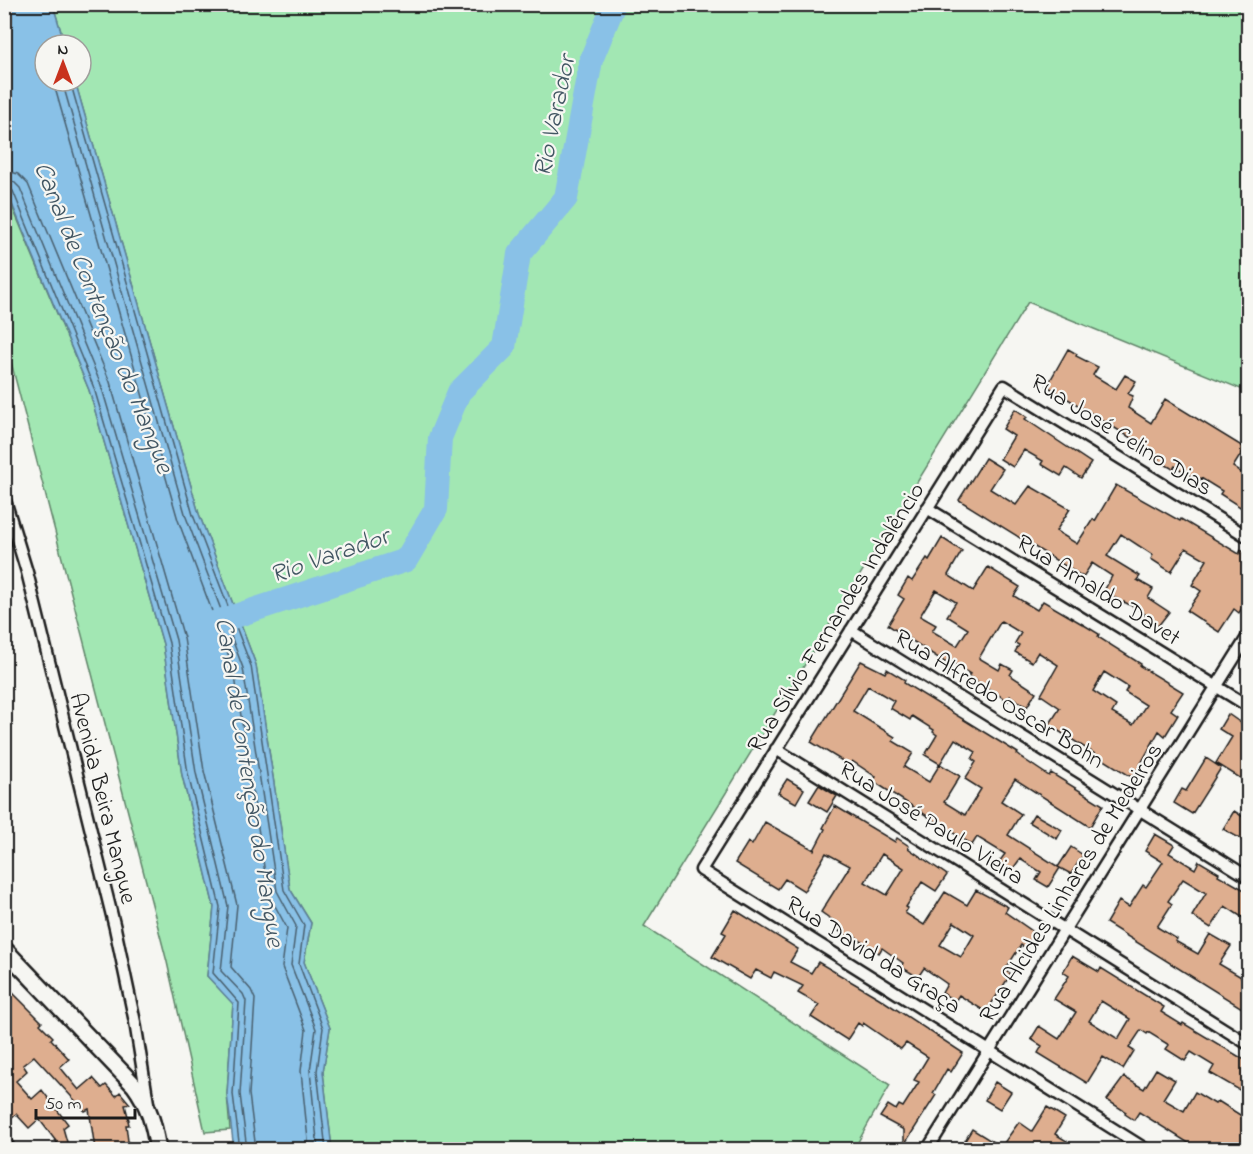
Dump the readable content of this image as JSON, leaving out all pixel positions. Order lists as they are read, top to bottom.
{
  "streets": {
    "street": [
      "Rua José Celino Dias",
      "Rua Arnaldo Davet",
      "Rua Sílvio Fernandes Indalêncio",
      "Rua Alfredo Oscar Bohn",
      "Avenida Beira Mangue",
      "Rua José Paulo Vieira",
      "Rua Alcides Linhares de Medeiros",
      "Rua David da Graça"
    ]
  },
  "crossings": [
    ["Rua José Celino Dias", "Rua Sílvio Fernandes Indalêncio"],
    ["Rua Arnaldo Davet", "Rua Sílvio Fernandes Indalêncio"],
    ["Rua Arnaldo Davet", "Rua Alcides Linhares de Medeiros"],
    ["Rua Sílvio Fernandes Indalêncio", "Rua Alfredo Oscar Bohn"],
    ["Rua Sílvio Fernandes Indalêncio", "Rua José Paulo Vieira"],
    ["Rua Sílvio Fernandes Indalêncio", "Rua David da Graça"],
    ["Rua Alfredo Oscar Bohn", "Rua Alcides Linhares de Medeiros"],
    ["Rua José Paulo Vieira", "Rua Alcides Linhares de Medeiros"],
    ["Rua Alcides Linhares de Medeiros", "Rua David da Graça"]
  ],
  "water": ["Rio Varador", "Canal de Contenção do Mangue"],
  "scale_bar": "50 m",
  "north": "top"
}
